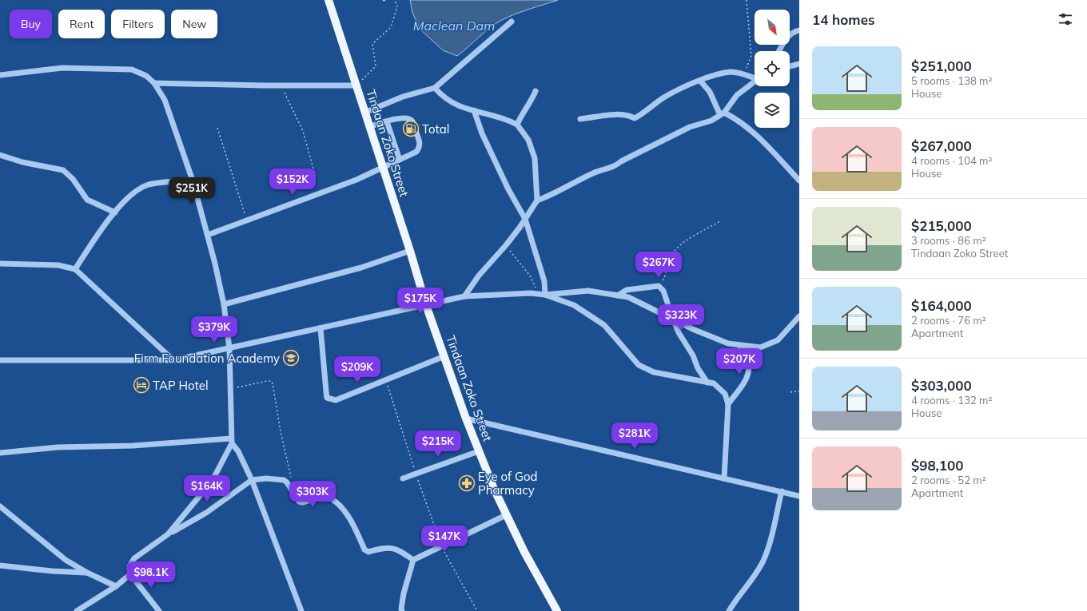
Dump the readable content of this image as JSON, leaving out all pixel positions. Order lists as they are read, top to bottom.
{
  "streets": {
    "main road": ["Tindaan Zoko Street"]
  },
  "water": ["Maclean Dam"],
  "places": {
    "fuel station": ["Total"],
    "school or university": ["Firm Foundation Academy"],
    "hotel": ["TAP Hotel"],
    "pharmacy": ["Eye of God Pharmacy"]
  },
  "north": "bottom right",
  "page": {
    "heading": "14 homes",
    "chip": [
      "Buy",
      "Rent",
      "Filters",
      "New"
    ],
    "list": [
      {
        "name": "$251,000",
        "note": "5 rooms · 138 m² · House"
      },
      {
        "name": "$267,000",
        "note": "4 rooms · 104 m² · House"
      },
      {
        "name": "$215,000",
        "note": "3 rooms · 86 m² · Tindaan Zoko Street"
      },
      {
        "name": "$164,000",
        "note": "2 rooms · 76 m² · Apartment"
      },
      {
        "name": "$303,000",
        "note": "4 rooms · 132 m² · House"
      },
      {
        "name": "$98,100",
        "note": "2 rooms · 52 m² · Apartment"
      }
    ],
    "price": [
      "$152K",
      "$251K",
      "$267K",
      "$175K",
      "$323K",
      "$379K",
      "$207K",
      "$209K",
      "$281K",
      "$215K",
      "$164K",
      "$303K",
      "$147K",
      "$98.1K"
    ]
  }
}
